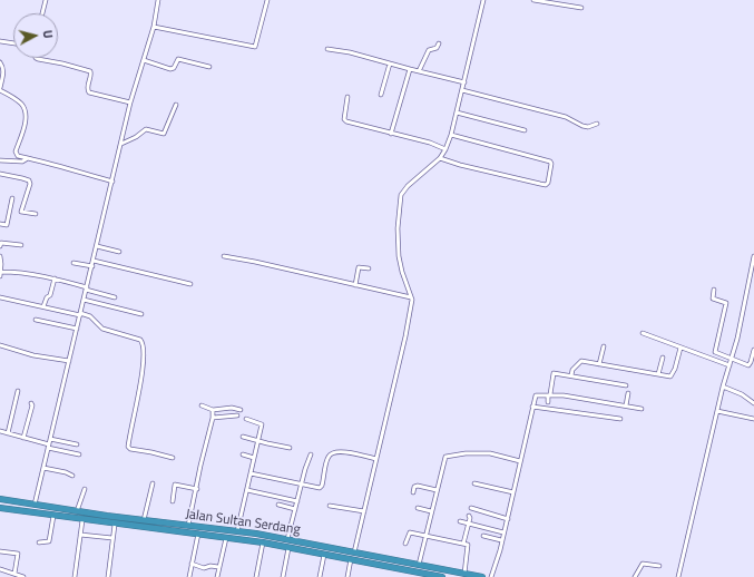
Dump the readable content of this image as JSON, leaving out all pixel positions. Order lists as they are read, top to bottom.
{
  "streets": {
    "highway": ["Jalan Sultan Serdang"]
  },
  "north": "right"
}
